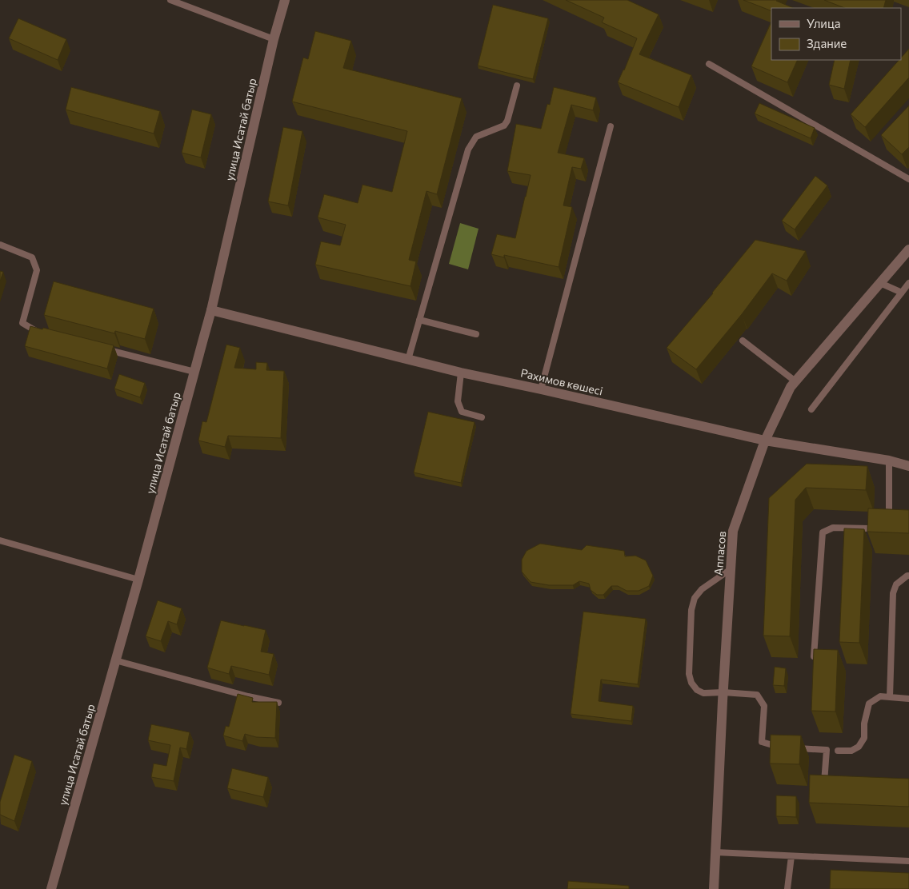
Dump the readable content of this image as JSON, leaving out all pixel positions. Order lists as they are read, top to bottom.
{
  "streets": {
    "street": ["улица Исатай батыр", "Рахимов көшесі", "Аппасов"]
  },
  "crossings": [
    ["улица Исатай батыр", "Рахимов көшесі"],
    ["Рахимов көшесі", "Аппасов"]
  ],
  "legend": ["Улица", "Здание"]
}
